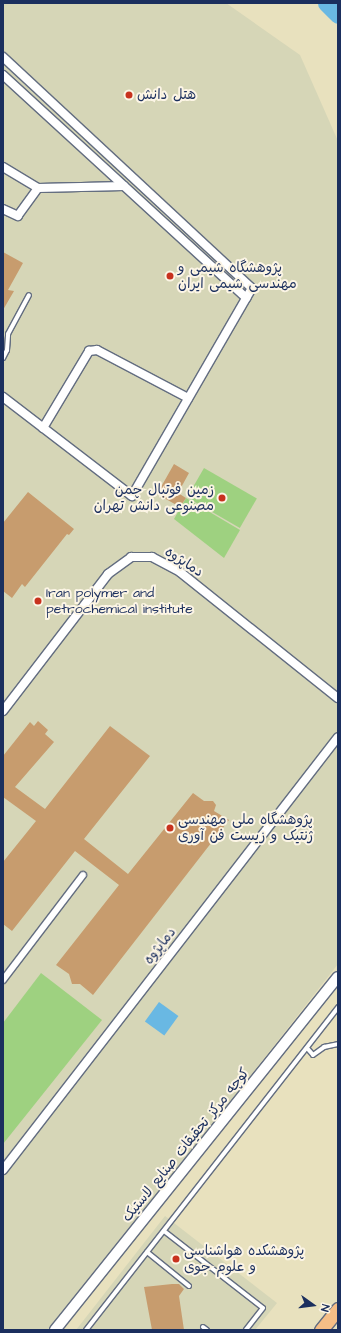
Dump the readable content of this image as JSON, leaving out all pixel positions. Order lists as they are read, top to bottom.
{
  "streets": {
    "street": ["دماپژوه", "کوچه مرکز تحقیقات صنایع لاستیک"]
  },
  "places": [
    "هتل دانش",
    "پژوهشگاه شیمی و مهندسی شیمی ایران",
    "زمین فوتبال چمن مصنوعی دانش تهران",
    "Iran polymer and petrochemical institute",
    "پژوهشگاه ملی مهندسی ژنتیک و زیست فن آوری",
    "پژوهشکده هواشناسی و علوم جوی"
  ],
  "north": "right"
}
